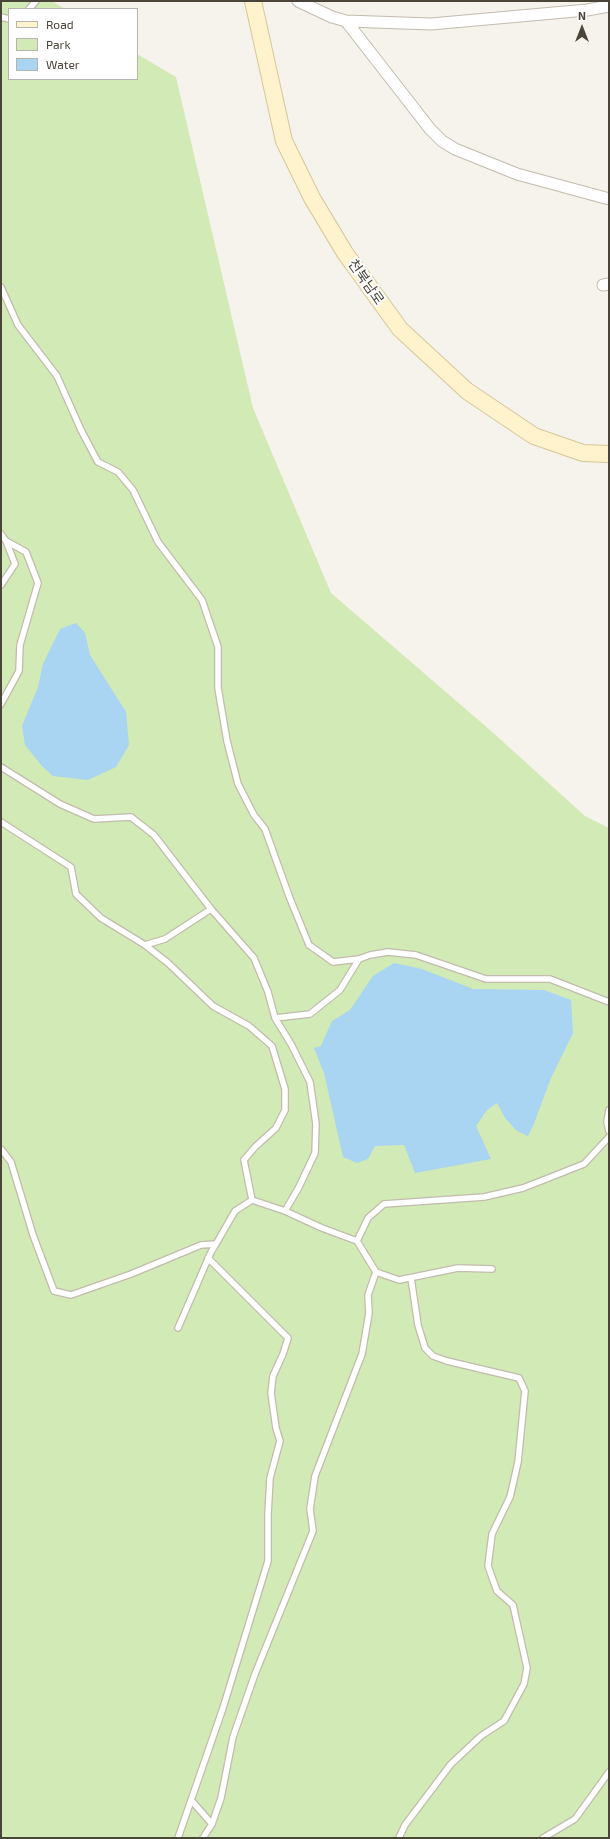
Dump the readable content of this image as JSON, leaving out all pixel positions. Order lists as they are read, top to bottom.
{
  "streets": {
    "main road": ["천북남로"]
  },
  "legend": ["Road", "Park", "Water"],
  "north": "top"
}
